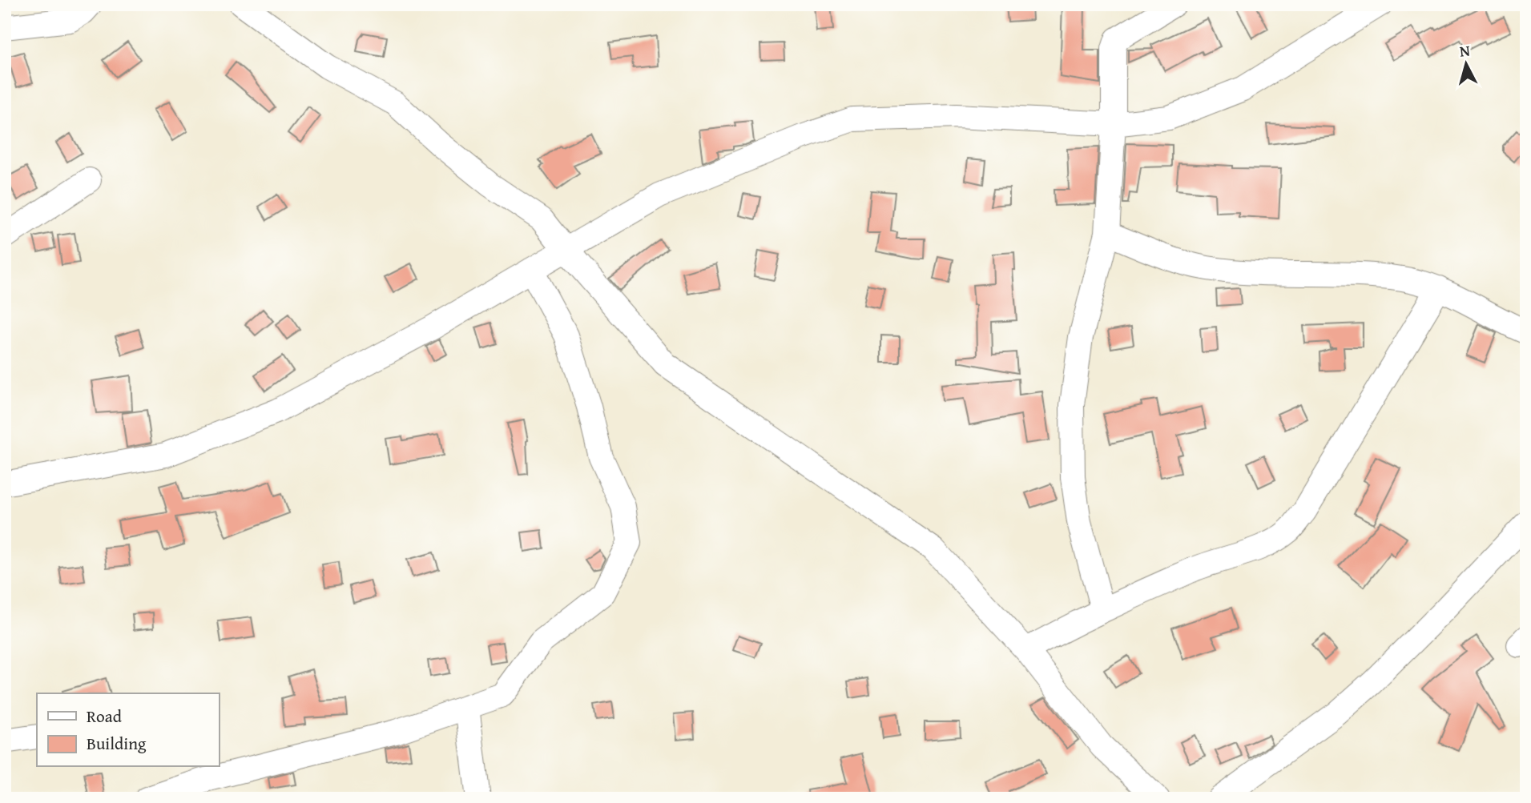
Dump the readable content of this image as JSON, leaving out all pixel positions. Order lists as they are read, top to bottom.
{
  "legend": ["Road", "Building"],
  "north": "top"
}
